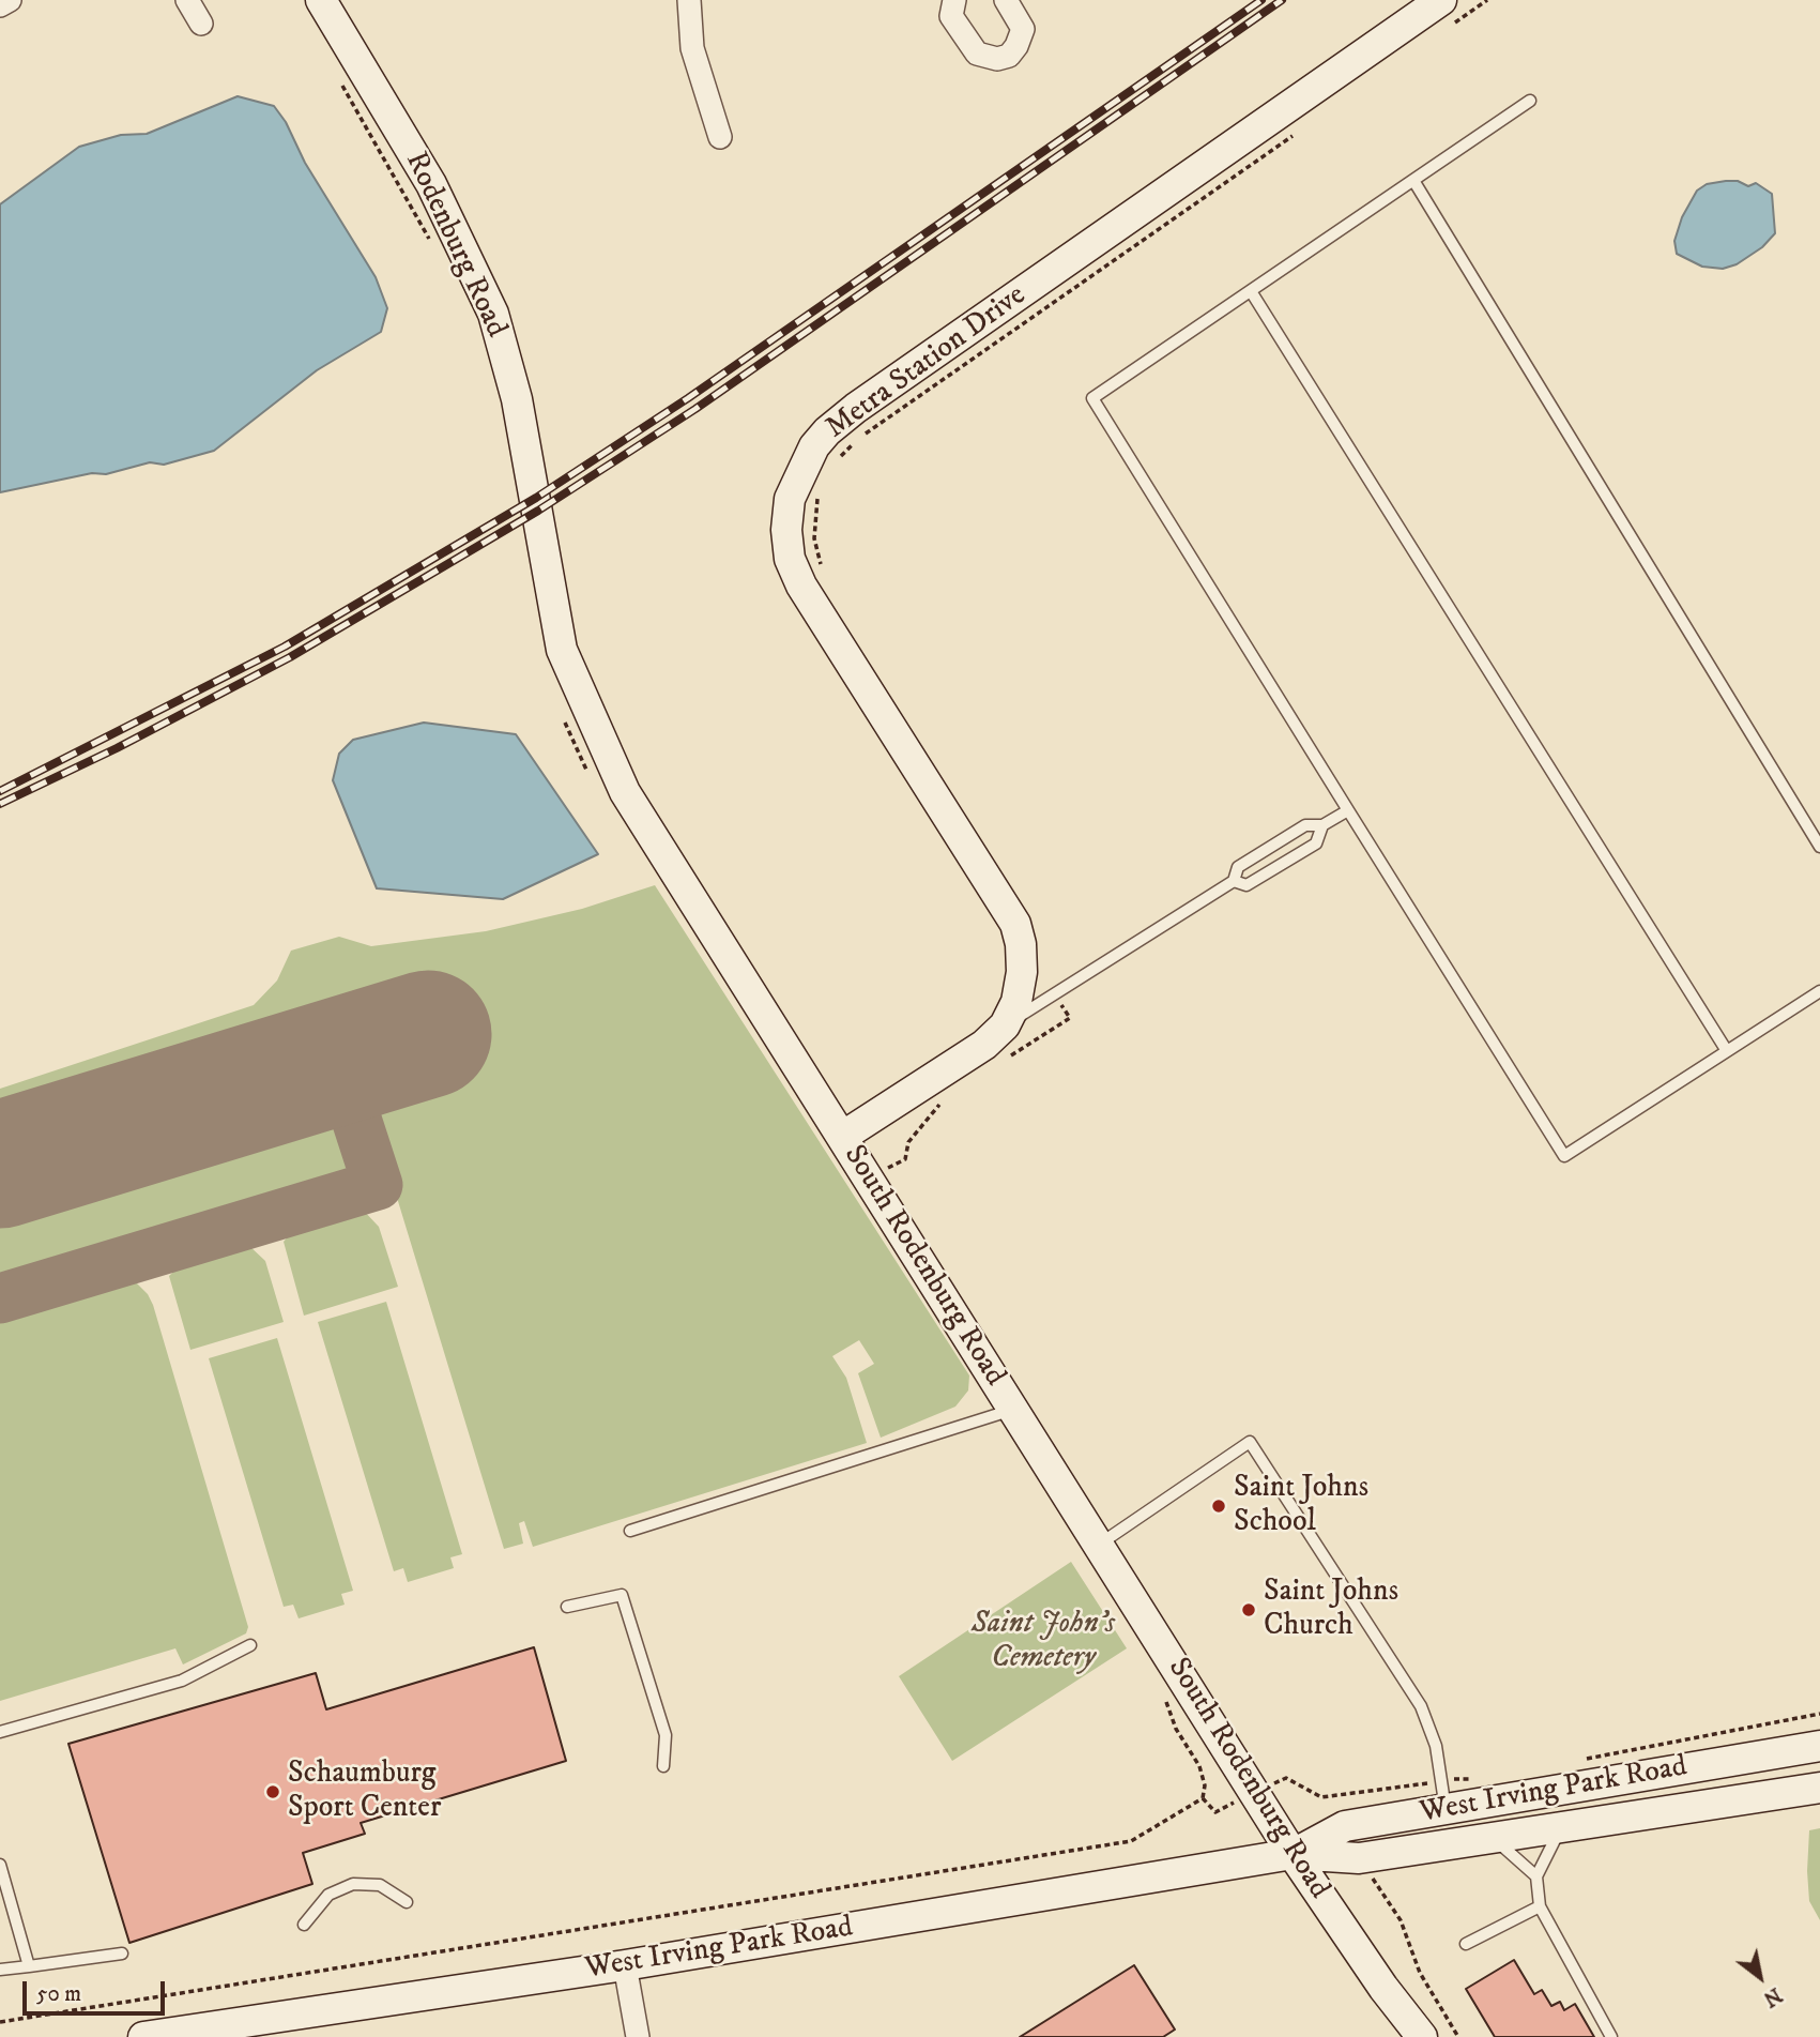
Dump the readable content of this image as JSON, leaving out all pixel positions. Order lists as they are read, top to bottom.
{
  "streets": {
    "street": [
      "Rodenburg Road",
      "Metra Station Drive",
      "South Rodenburg Road",
      "West Irving Park Road"
    ]
  },
  "crossings": [
    ["Rodenburg Road", "South Rodenburg Road"],
    ["Metra Station Drive", "South Rodenburg Road"],
    ["South Rodenburg Road", "West Irving Park Road"]
  ],
  "parks": ["Saint John's Cemetery"],
  "places": ["Saint Johns School", "Saint Johns Church", "Schaumburg Sport Center"],
  "scale_bar": "50 m",
  "north": "bottom right"
}
